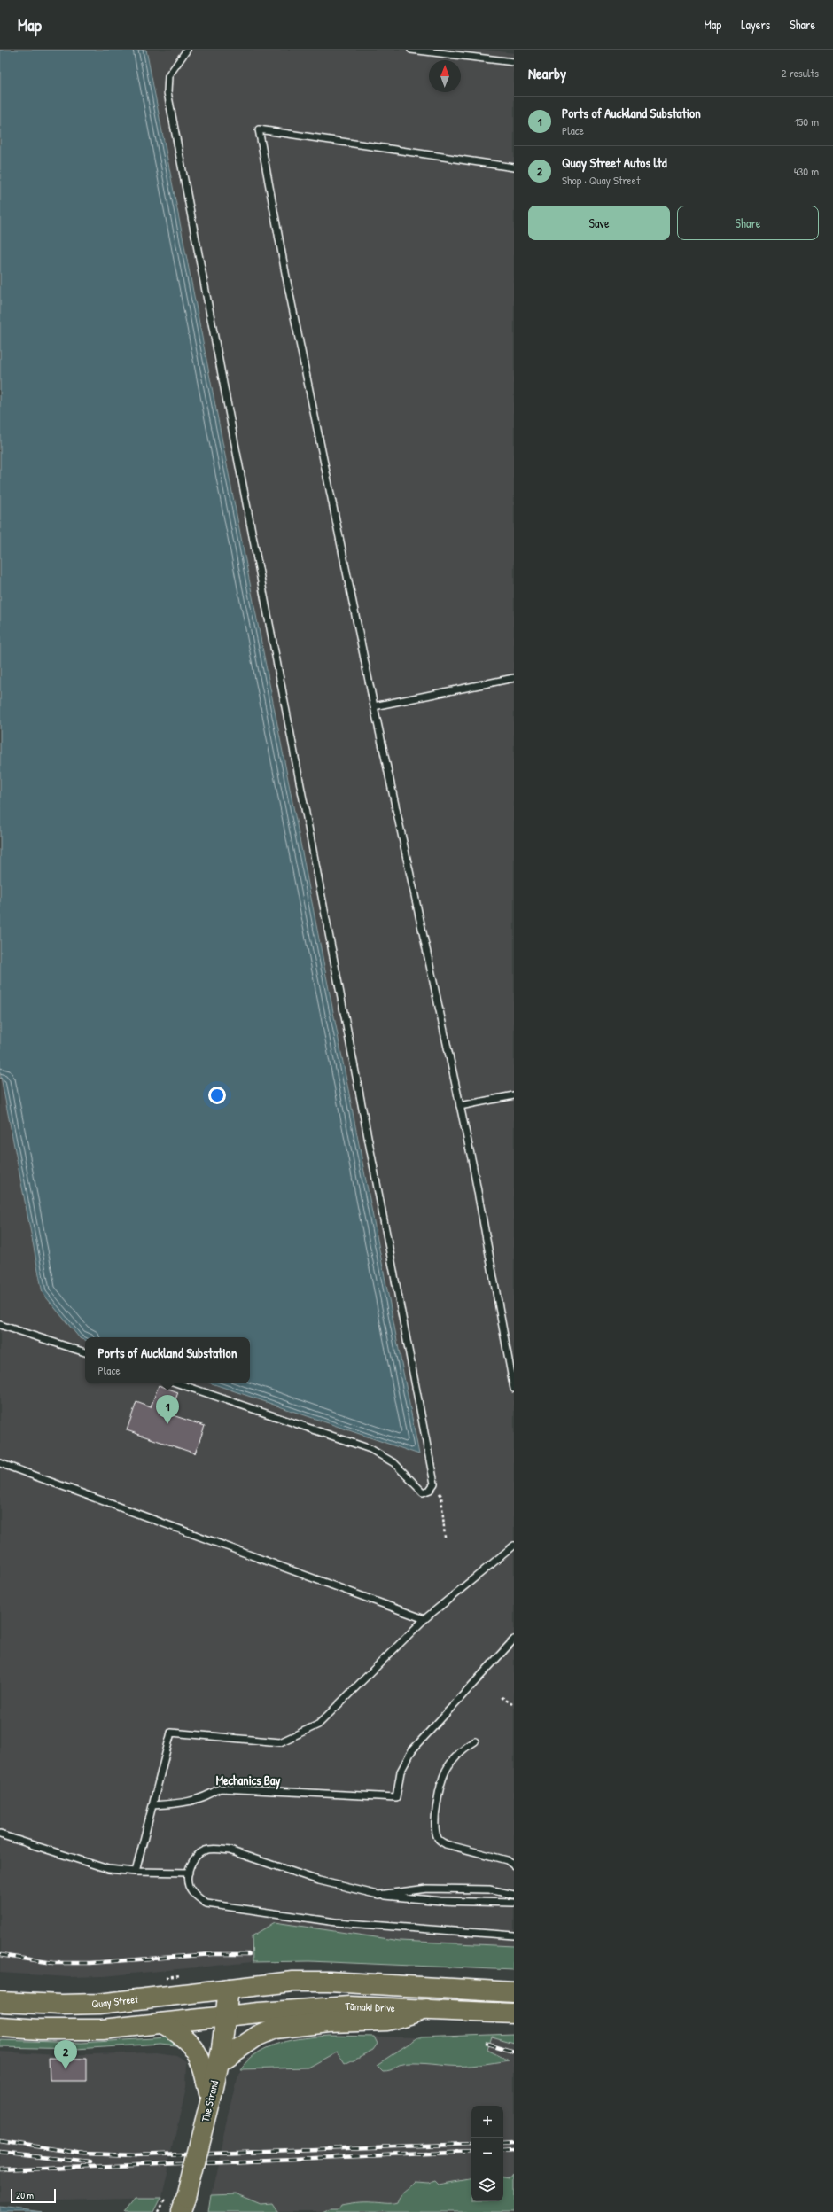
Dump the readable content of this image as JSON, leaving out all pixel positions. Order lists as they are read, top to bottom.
{
  "streets": {
    "main road": ["Quay Street", "Tāmaki Drive", "The Strand"]
  },
  "crossings": [
    ["Quay Street", "Tāmaki Drive"]
  ],
  "districts": ["Mechanics Bay"],
  "scale_bar": "20 m",
  "north": "top",
  "page": {
    "header": "Map",
    "nav": ["Map", "Layers", "Share"],
    "heading": ["Nearby", "2 results"],
    "list": [
      {
        "mark": "1",
        "name": "Ports of Auckland Substation",
        "note": "Place",
        "value": "150 m"
      },
      {
        "mark": "2",
        "name": "Quay Street Autos ltd",
        "note": "Shop · Quay Street",
        "value": "430 m"
      }
    ],
    "buttons": ["Save", "Share"],
    "popup": ["Ports of Auckland Substation", "Place"],
    "pins": ["1", "2"],
    "map_buttons": ["+", "−"],
    "scale": "20 m"
  }
}
